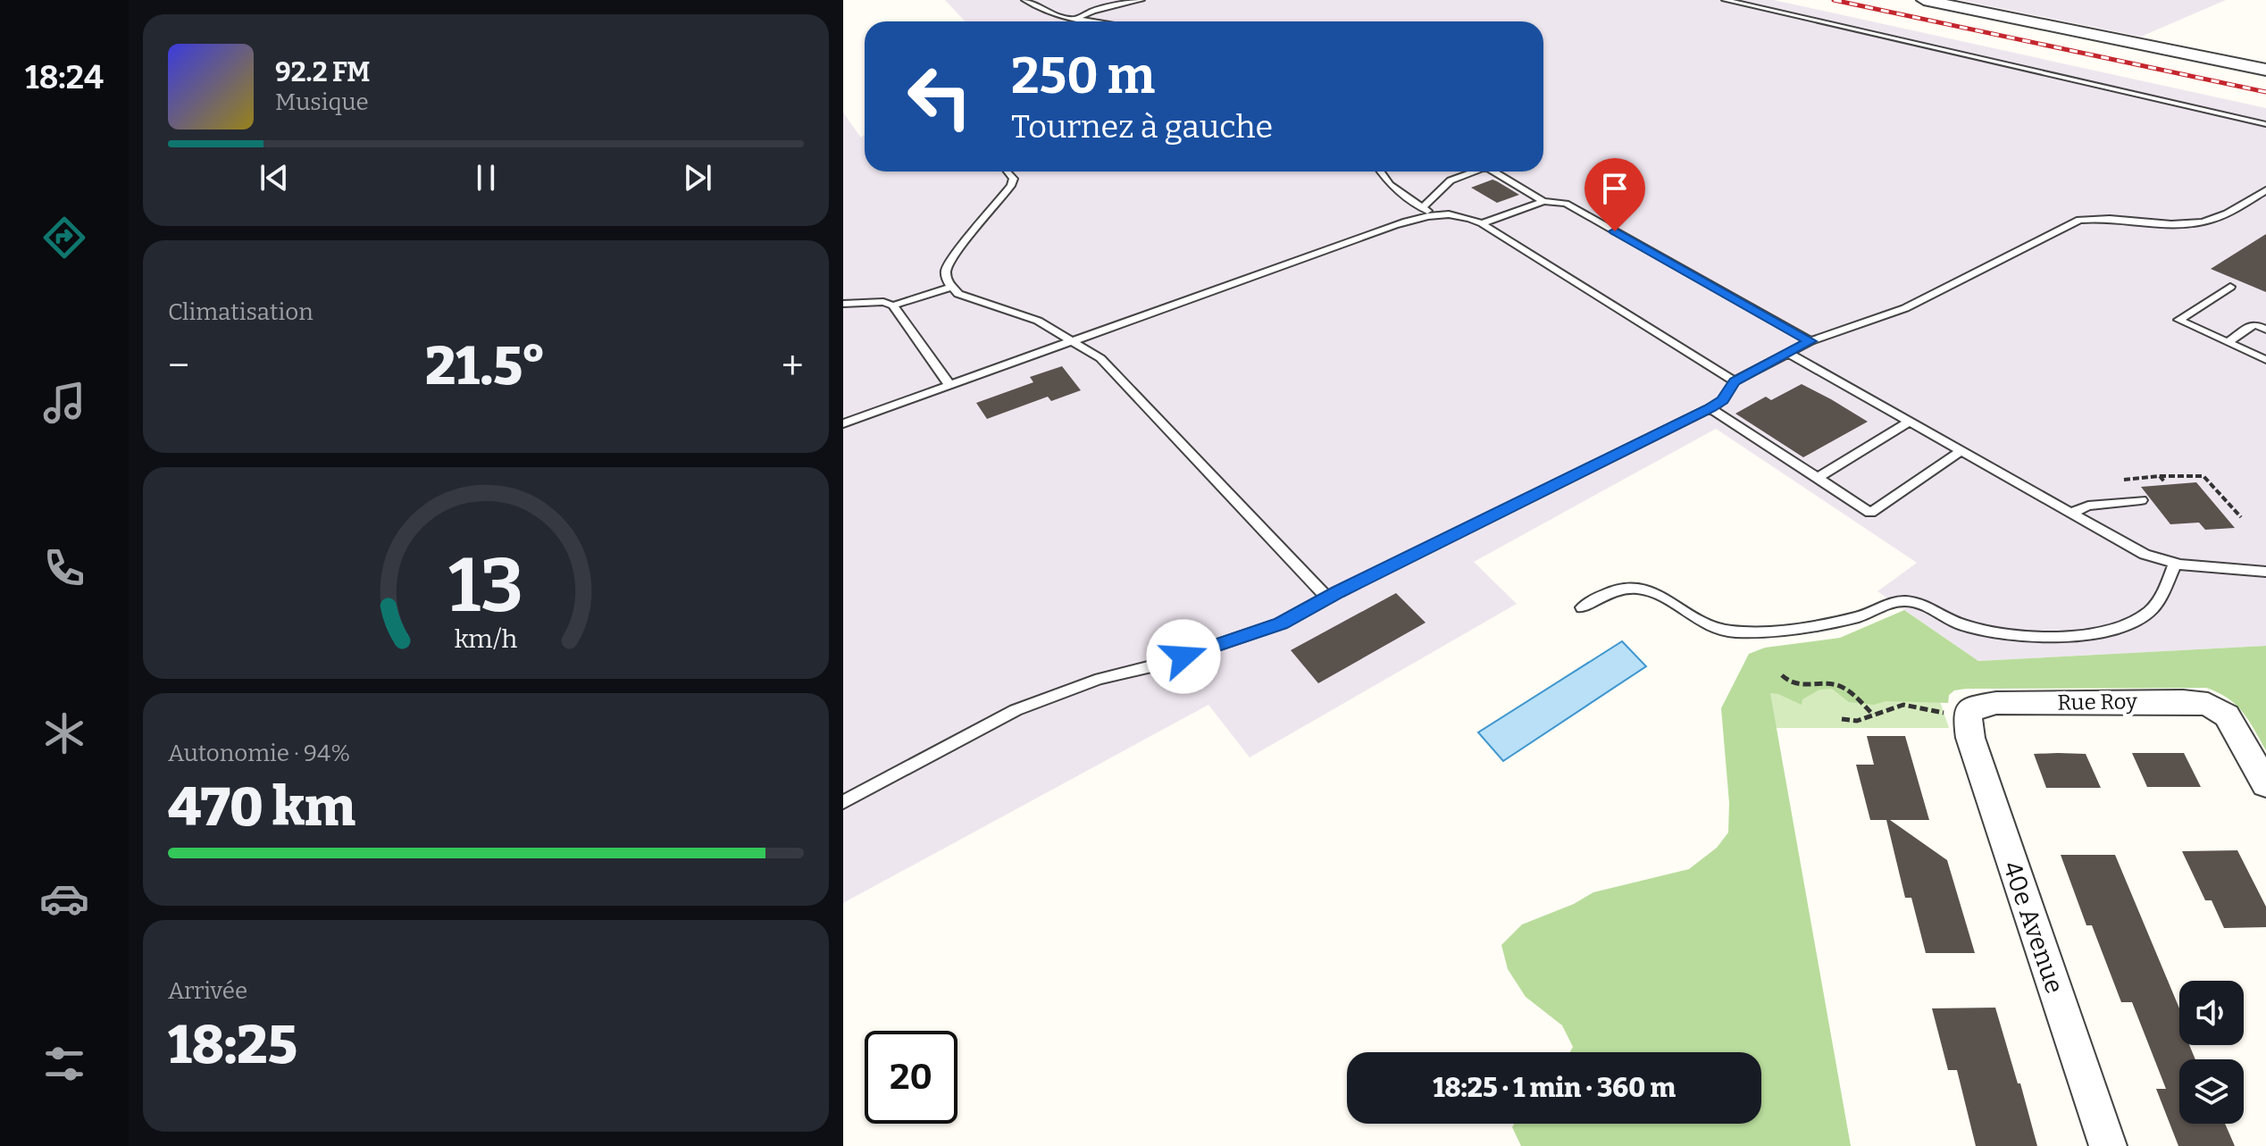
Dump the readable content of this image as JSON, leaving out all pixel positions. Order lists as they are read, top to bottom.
{
  "streets": {
    "street": ["Rue Roy", "40e Avenue"]
  },
  "crossings": [
    ["Rue Roy", "40e Avenue"]
  ],
  "page": {
    "tabs": "18:24",
    "turn": ["250 m", "Tournez à gauche"],
    "song": ["92.2 FM", "Musique"],
    "tile": [
      "Climatisation",
      ["Autonomie · 94%", "470 km"],
      ["Arrivée", "18:25"]
    ],
    "heat": ["−", "21.5°", "+"],
    "limit": "20",
    "trip": "18:25 · 1 min · 360 m",
    "gauge": ["13", "km/h"]
  }
}
